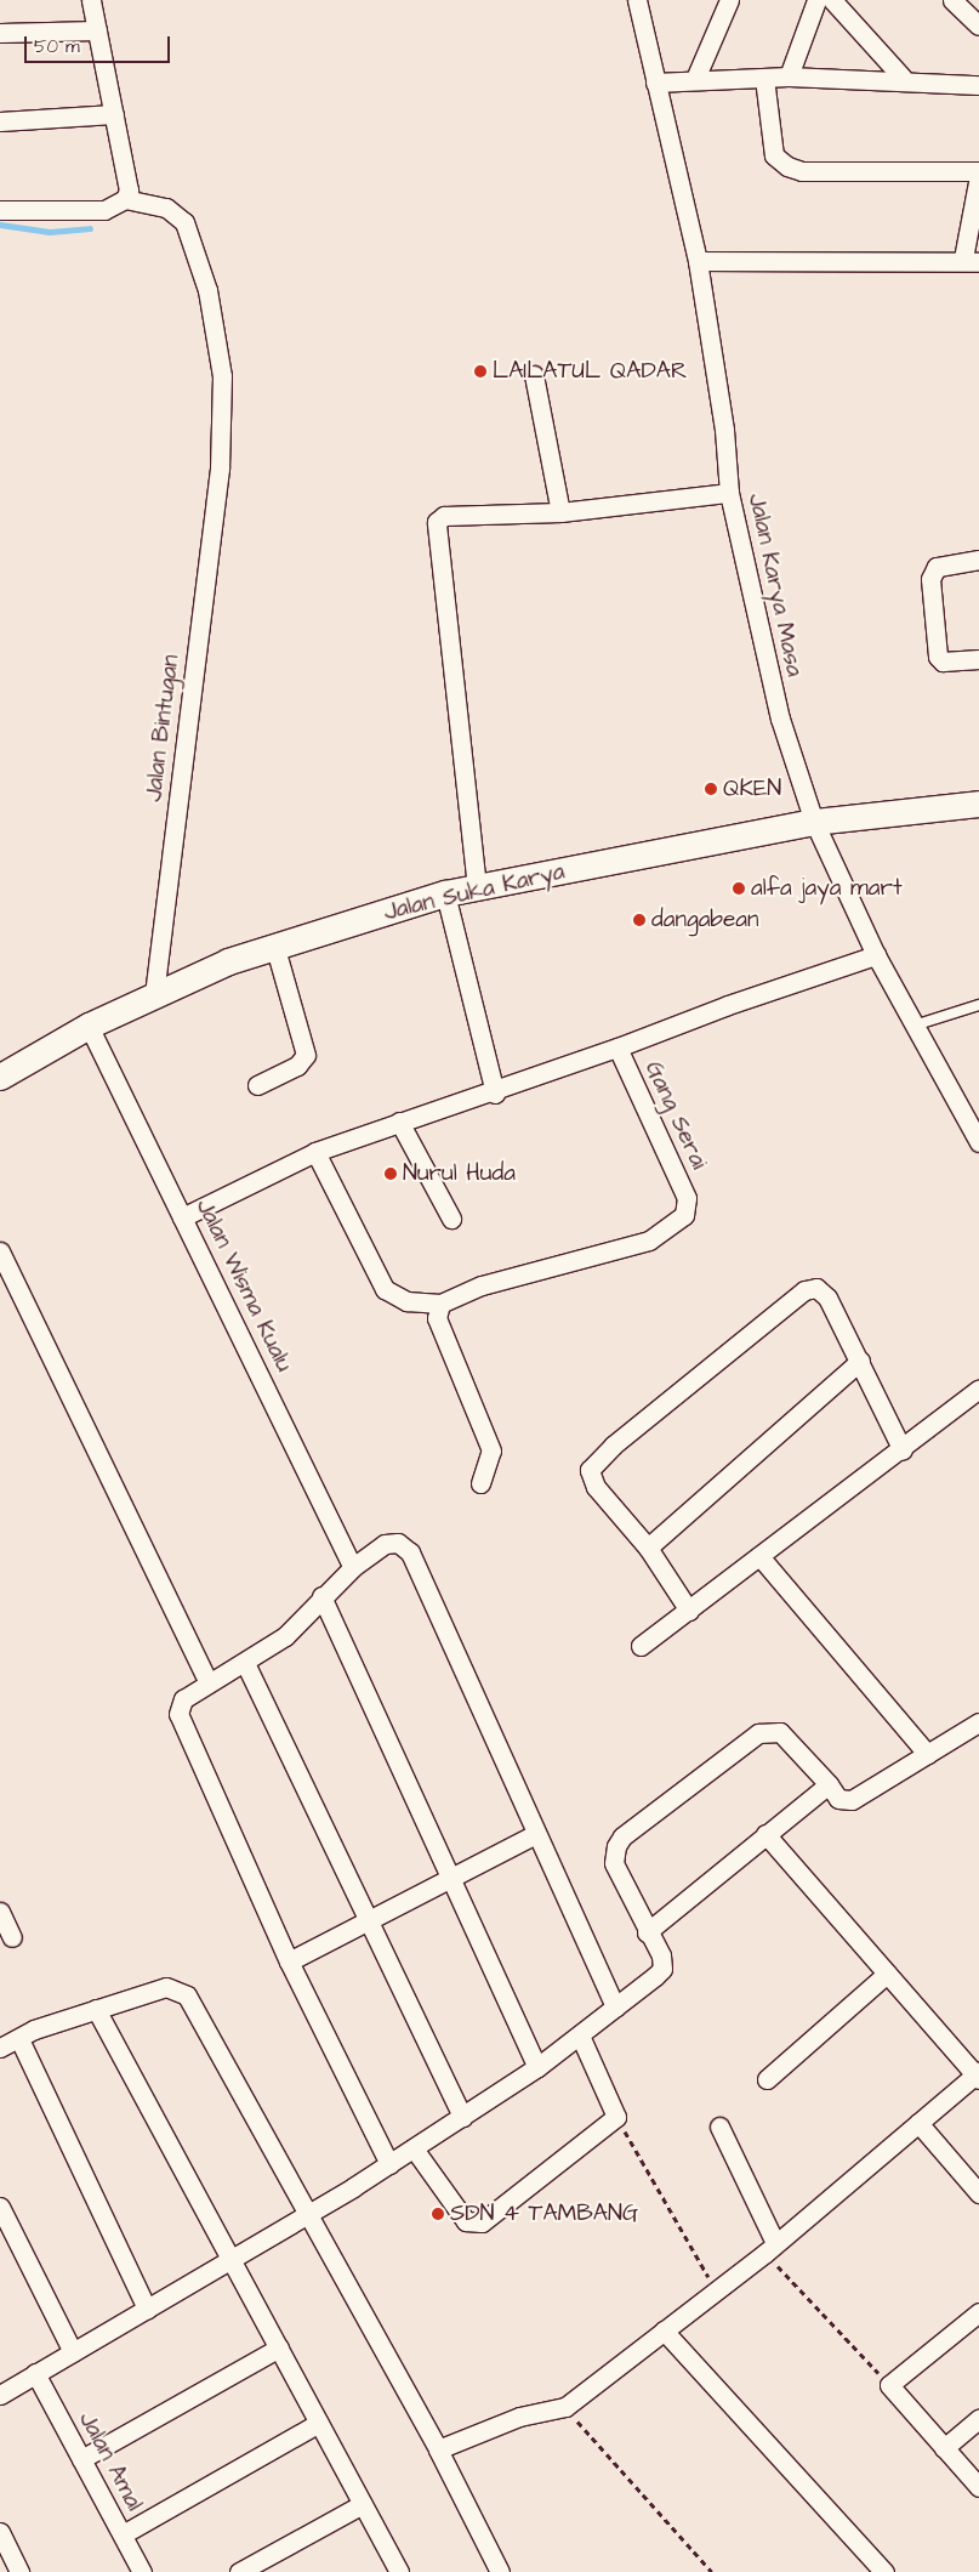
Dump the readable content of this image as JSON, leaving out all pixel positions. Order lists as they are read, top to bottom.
{
  "streets": {
    "main road": ["Jalan Suka Karya"],
    "street": [
      "Jalan Karya Masa",
      "Jalan Bintugan",
      "Gang Serai",
      "Jalan Wisma Kualu",
      "Jalan Amal"
    ]
  },
  "crossings": [
    ["Jalan Karya Masa", "Jalan Suka Karya"],
    ["Jalan Karya Masa", "Gang Serai"],
    ["Jalan Bintugan", "Jalan Suka Karya"],
    ["Jalan Suka Karya", "Jalan Wisma Kualu"]
  ],
  "places": [
    "LAILATUL QADAR",
    "QKEN",
    "alfa jaya mart",
    "dangabean",
    "Nurul Huda",
    "SDN 4 TAMBANG"
  ],
  "scale_bar": "50 m"
}
